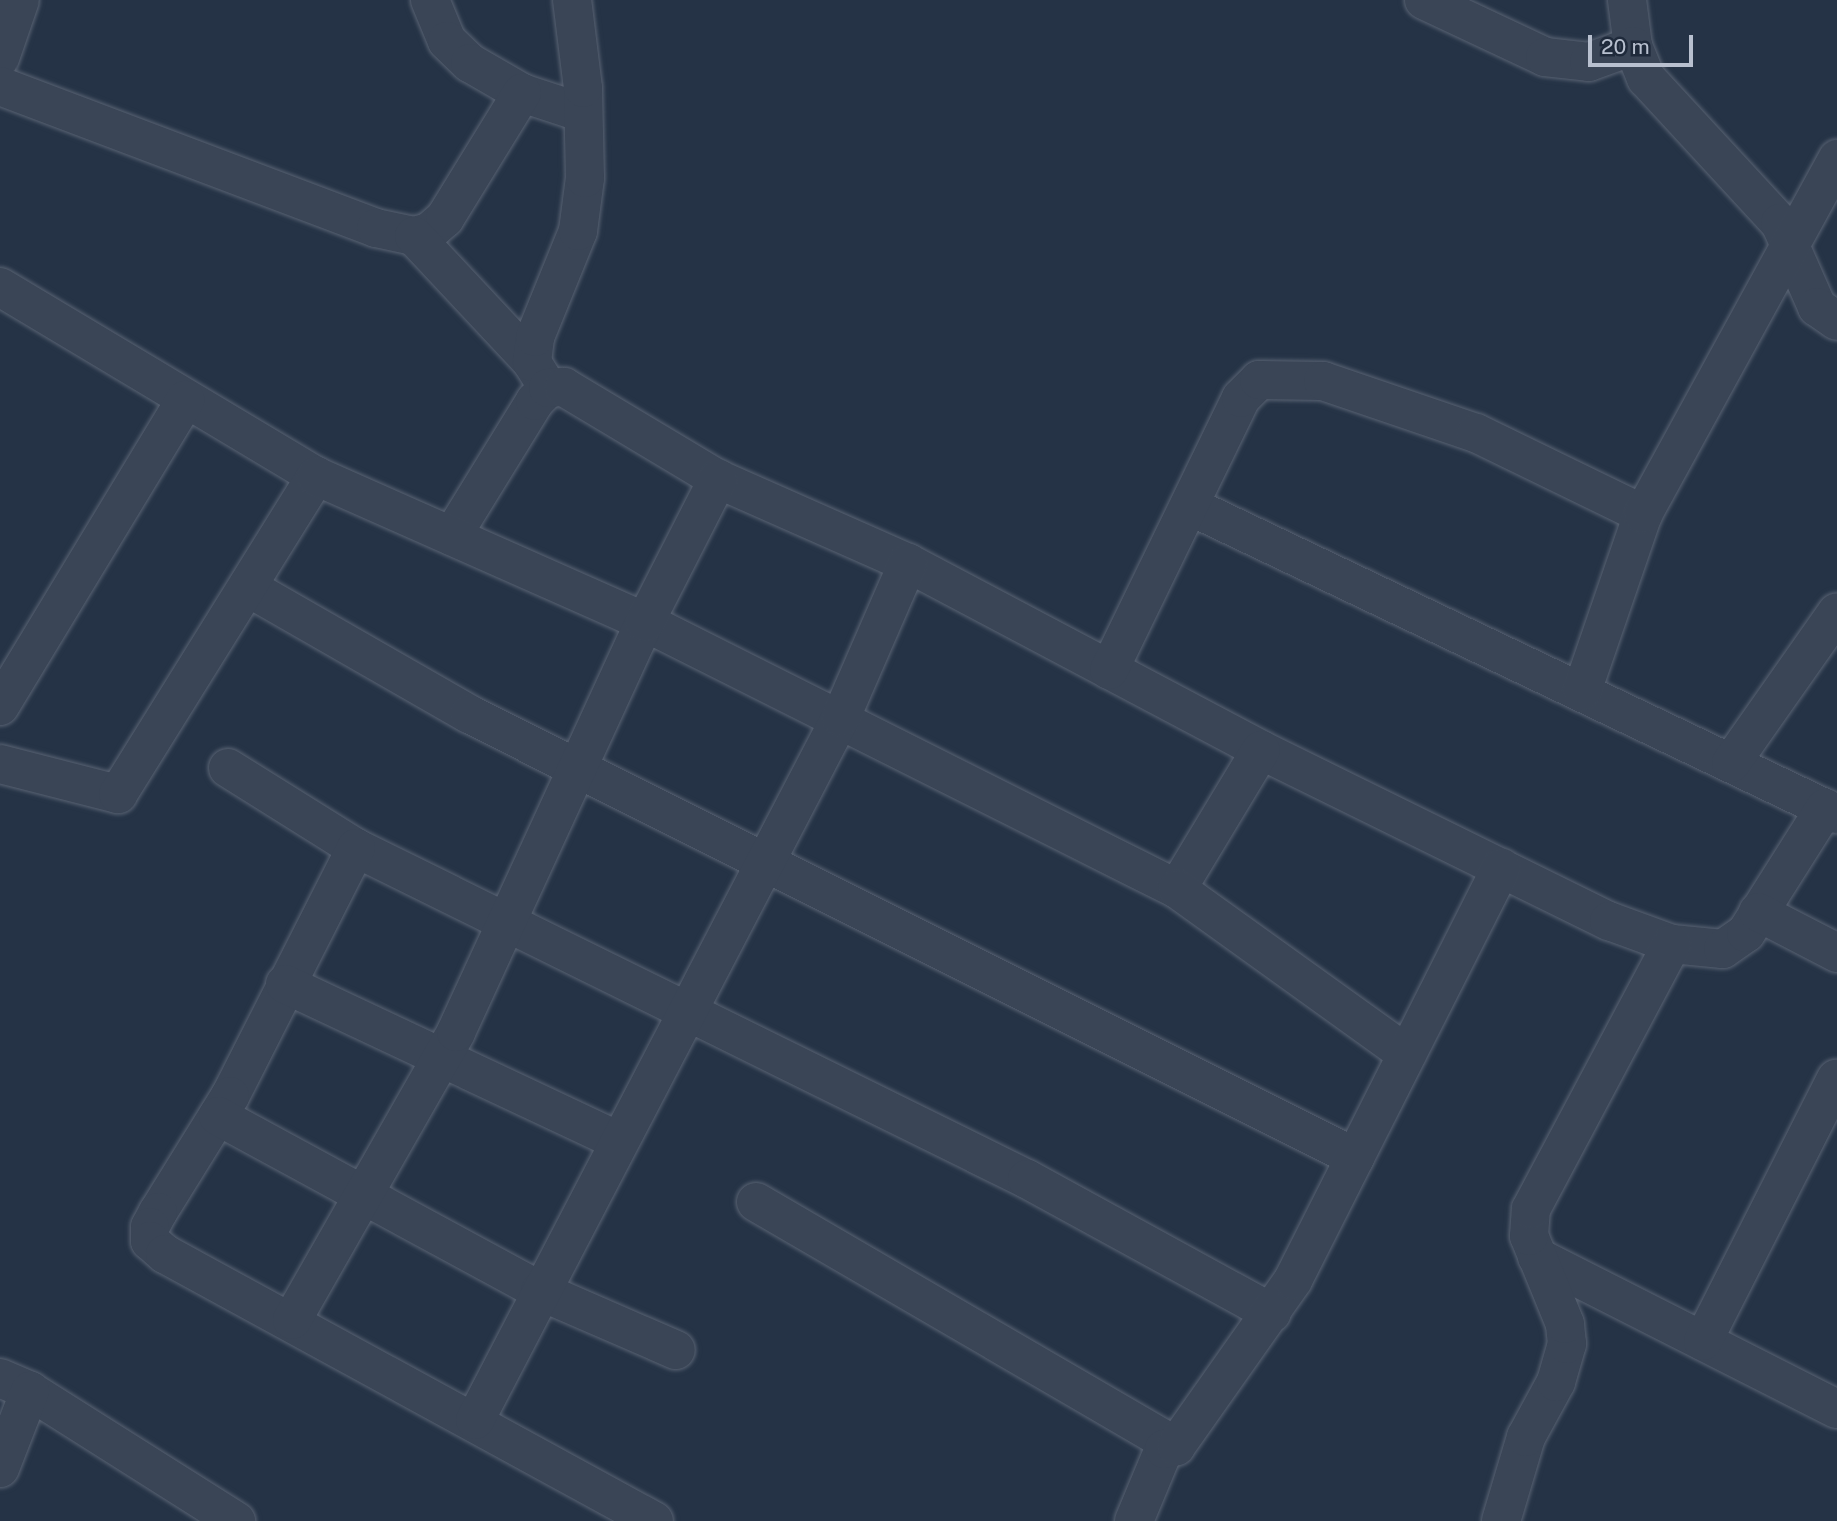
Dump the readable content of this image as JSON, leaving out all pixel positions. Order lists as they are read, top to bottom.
{
  "scale_bar": "20 m"
}
